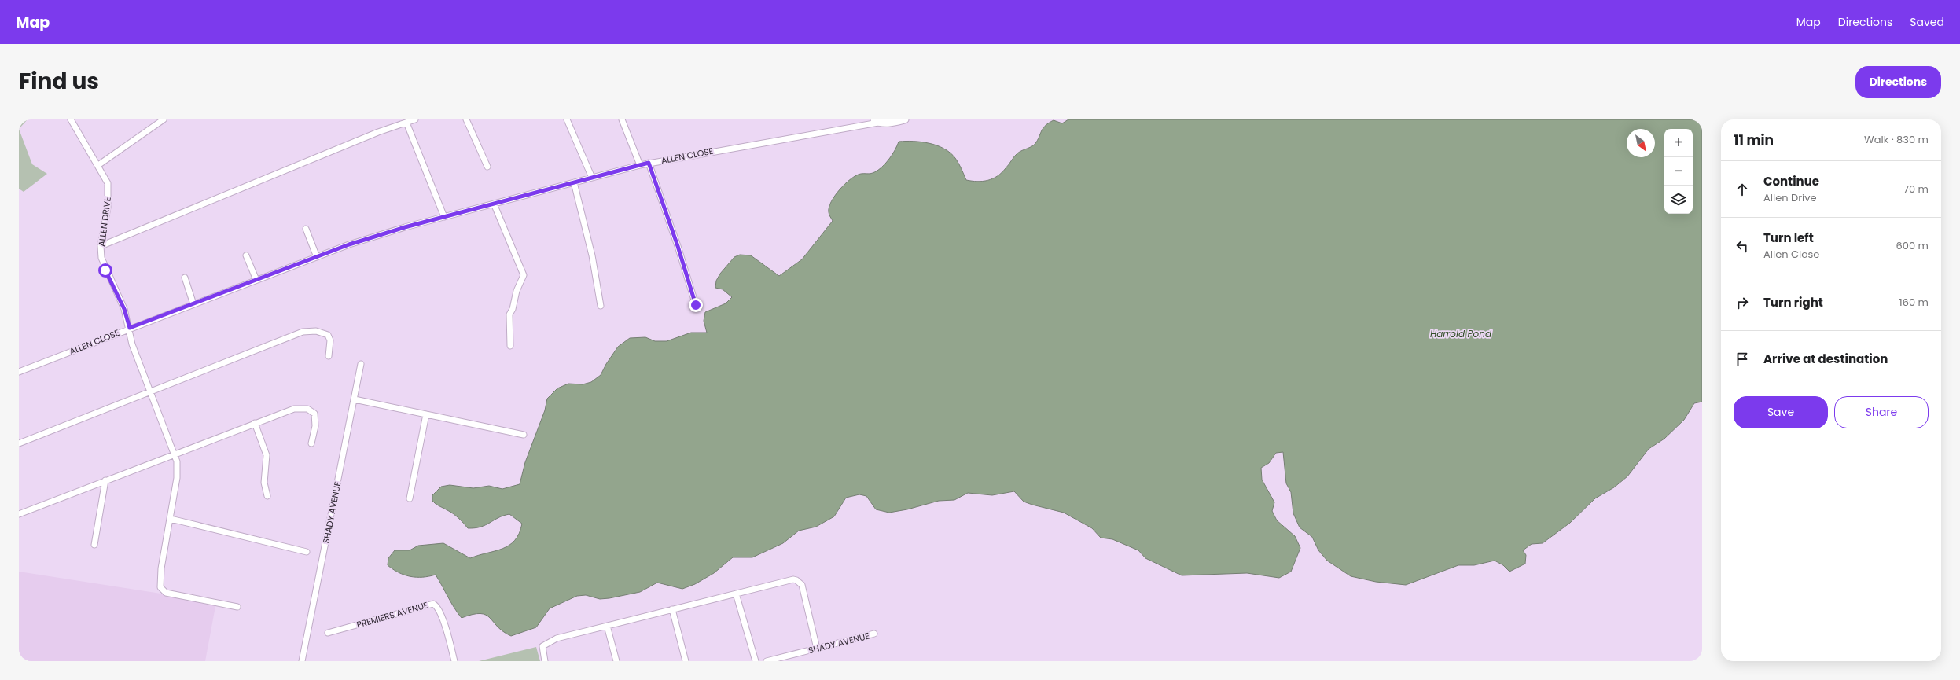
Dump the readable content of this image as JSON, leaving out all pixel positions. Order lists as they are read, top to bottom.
{
  "streets": {
    "street": [
      "ALLEN CLOSE",
      "ALLEN DRIVE",
      "SHADY AVENUE",
      "PREMIERS AVENUE"
    ]
  },
  "crossings": [
    ["ALLEN CLOSE", "ALLEN DRIVE"]
  ],
  "water": ["Harrold Pond"],
  "north": "bottom right",
  "page": {
    "header": "Map",
    "nav": ["Map", "Directions", "Saved"],
    "title": "Find us",
    "buttons": [
      "Directions",
      ["Save", "Share"]
    ],
    "heading": ["11 min", "Walk · 830 m"],
    "map_buttons": ["+", "−"],
    "list": [
      ["Continue", "Allen Drive", "70 m"],
      ["Turn left", "Allen Close", "600 m"],
      ["Turn right", "160 m"],
      "Arrive at destination"
    ]
  }
}
